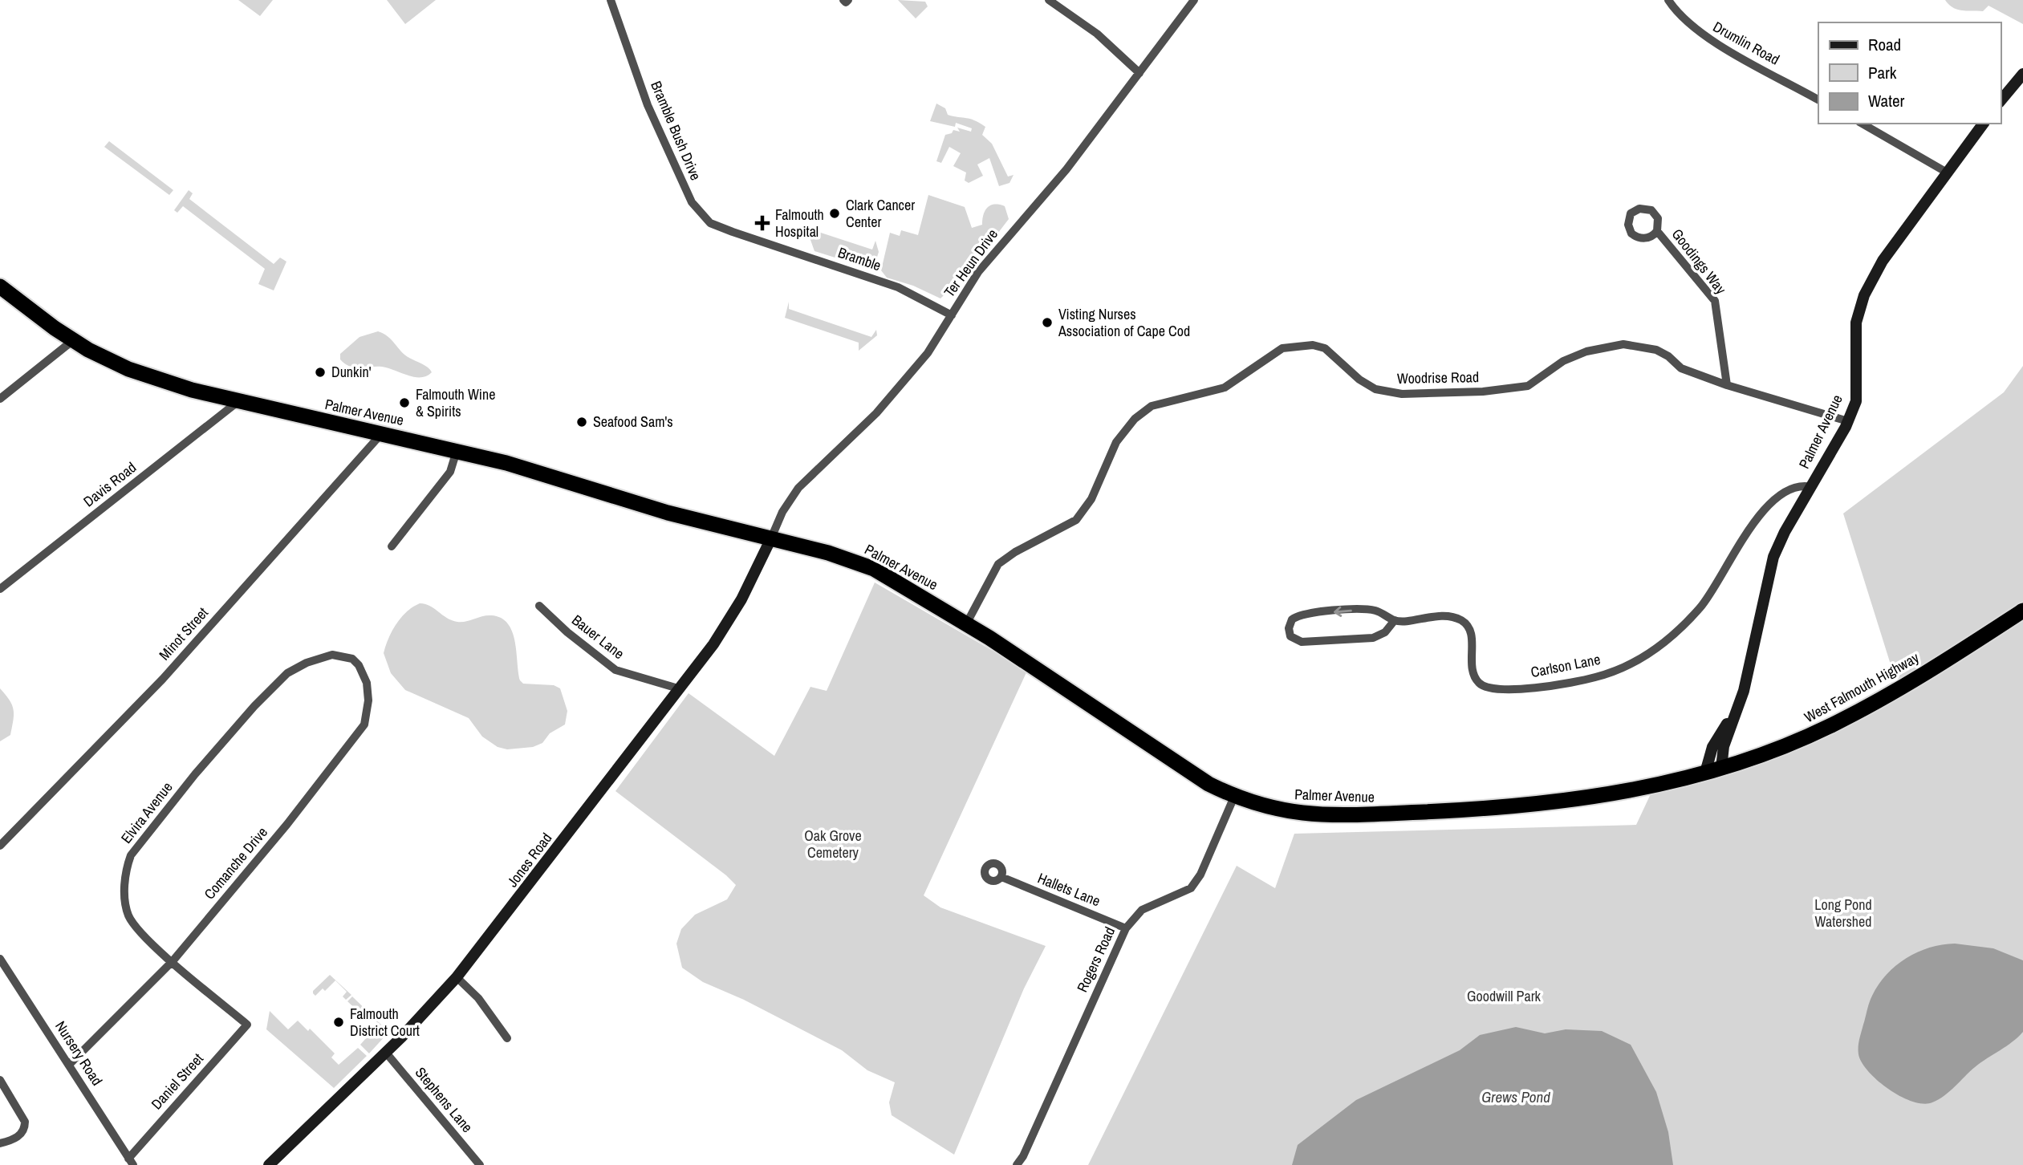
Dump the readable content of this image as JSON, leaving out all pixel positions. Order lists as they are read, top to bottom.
{
  "streets": {
    "highway": ["Palmer Avenue", "West Falmouth Highway"],
    "main road": ["Jones Road"],
    "street": [
      "Drumlin Road",
      "Bramble Bush Drive",
      "Bramble",
      "Goodings Way",
      "Ter Heun Drive",
      "Woodrise Road",
      "Davis Road",
      "Minot Street",
      "Bauer Lane",
      "Carlson Lane",
      "Elvira Avenue",
      "Comanche Drive",
      "Hallets Lane",
      "Rogers Road",
      "Nursery Road",
      "Daniel Street",
      "Stephens Lane"
    ]
  },
  "crossings": [
    ["Bramble Bush Drive", "Bramble"],
    ["Bramble", "Ter Heun Drive"],
    ["Goodings Way", "Woodrise Road"],
    ["Ter Heun Drive", "Palmer Avenue"],
    ["Ter Heun Drive", "Jones Road"],
    ["Woodrise Road", "Palmer Avenue"],
    ["Palmer Avenue", "Davis Road"],
    ["Palmer Avenue", "Minot Street"],
    ["Palmer Avenue", "Carlson Lane"],
    ["Palmer Avenue", "West Falmouth Highway"],
    ["Palmer Avenue", "Jones Road"],
    ["Palmer Avenue", "Rogers Road"],
    ["Bauer Lane", "Jones Road"],
    ["Elvira Avenue", "Comanche Drive"],
    ["Elvira Avenue", "Daniel Street"],
    ["Jones Road", "Stephens Lane"],
    ["Comanche Drive", "Nursery Road"],
    ["Hallets Lane", "Rogers Road"],
    ["Nursery Road", "Daniel Street"]
  ],
  "water": ["Grews Pond"],
  "parks": ["Oak Grove Cemetery", "Long Pond Watershed", "Goodwill Park"],
  "places": {
    "other": [
      "Clark Cancer Center",
      "Visting Nurses Association of Cape Cod",
      "Dunkin'",
      "Falmouth Wine & Spirits",
      "Seafood Sam's",
      "Falmouth District Court"
    ],
    "health": ["Falmouth Hospital"]
  },
  "legend": ["Road", "Park", "Water"]
}
